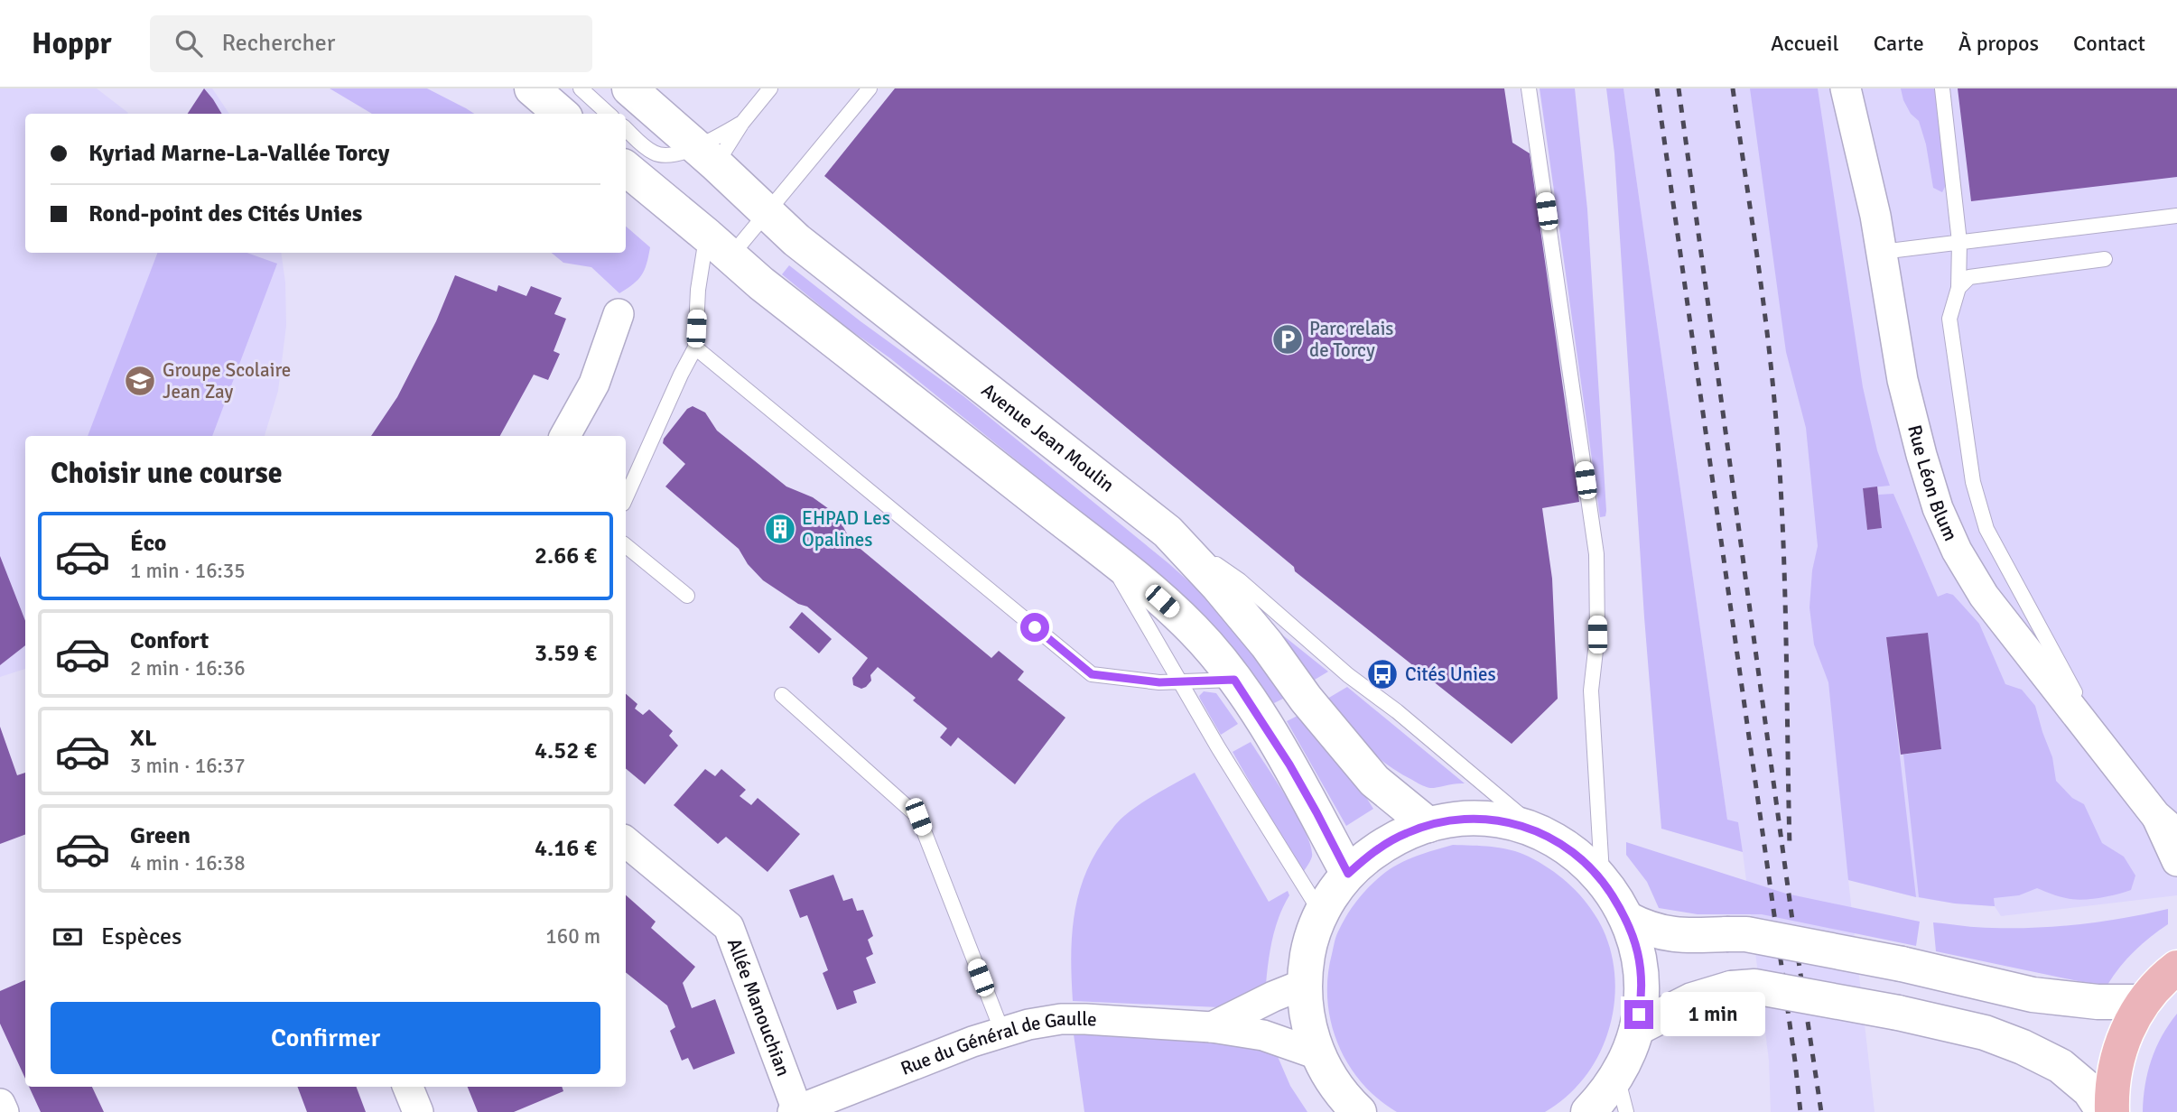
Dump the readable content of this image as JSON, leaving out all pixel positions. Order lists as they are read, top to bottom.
{
  "streets": {
    "street": [
      "Avenue Jean Moulin",
      "Rue Léon Blum",
      "Allée Manouchian",
      "Rue du Général de Gaulle"
    ]
  },
  "crossings": [
    ["Allée Manouchian", "Rue du Général de Gaulle"]
  ],
  "places": {
    "parking": ["Parc relais de Torcy"],
    "school or university": ["Groupe Scolaire Jean Zay"],
    "building": ["EHPAD Les Opalines"],
    "bus stop": ["Cités Unies"]
  },
  "page": {
    "header": "Hoppr",
    "search": "Rechercher",
    "nav": [
      "Accueil",
      "Carte",
      "À propos",
      "Contact"
    ],
    "banner": ["Kyriad Marne-La-Vallée Torcy", "Rond-point des Cités Unies"],
    "heading": "Choisir une course",
    "list": [
      {
        "name": "Éco",
        "note": "1 min · 16:35",
        "value": "2.66 €"
      },
      {
        "name": "Confort",
        "note": "2 min · 16:36",
        "value": "3.59 €"
      },
      {
        "name": "XL",
        "note": "3 min · 16:37",
        "value": "4.52 €"
      },
      {
        "name": "Green",
        "note": "4 min · 16:38",
        "value": "4.16 €"
      }
    ],
    "pay": ["Espèces", "160 m"],
    "buttons": "Confirmer",
    "bubble": "1 min"
  }
}
